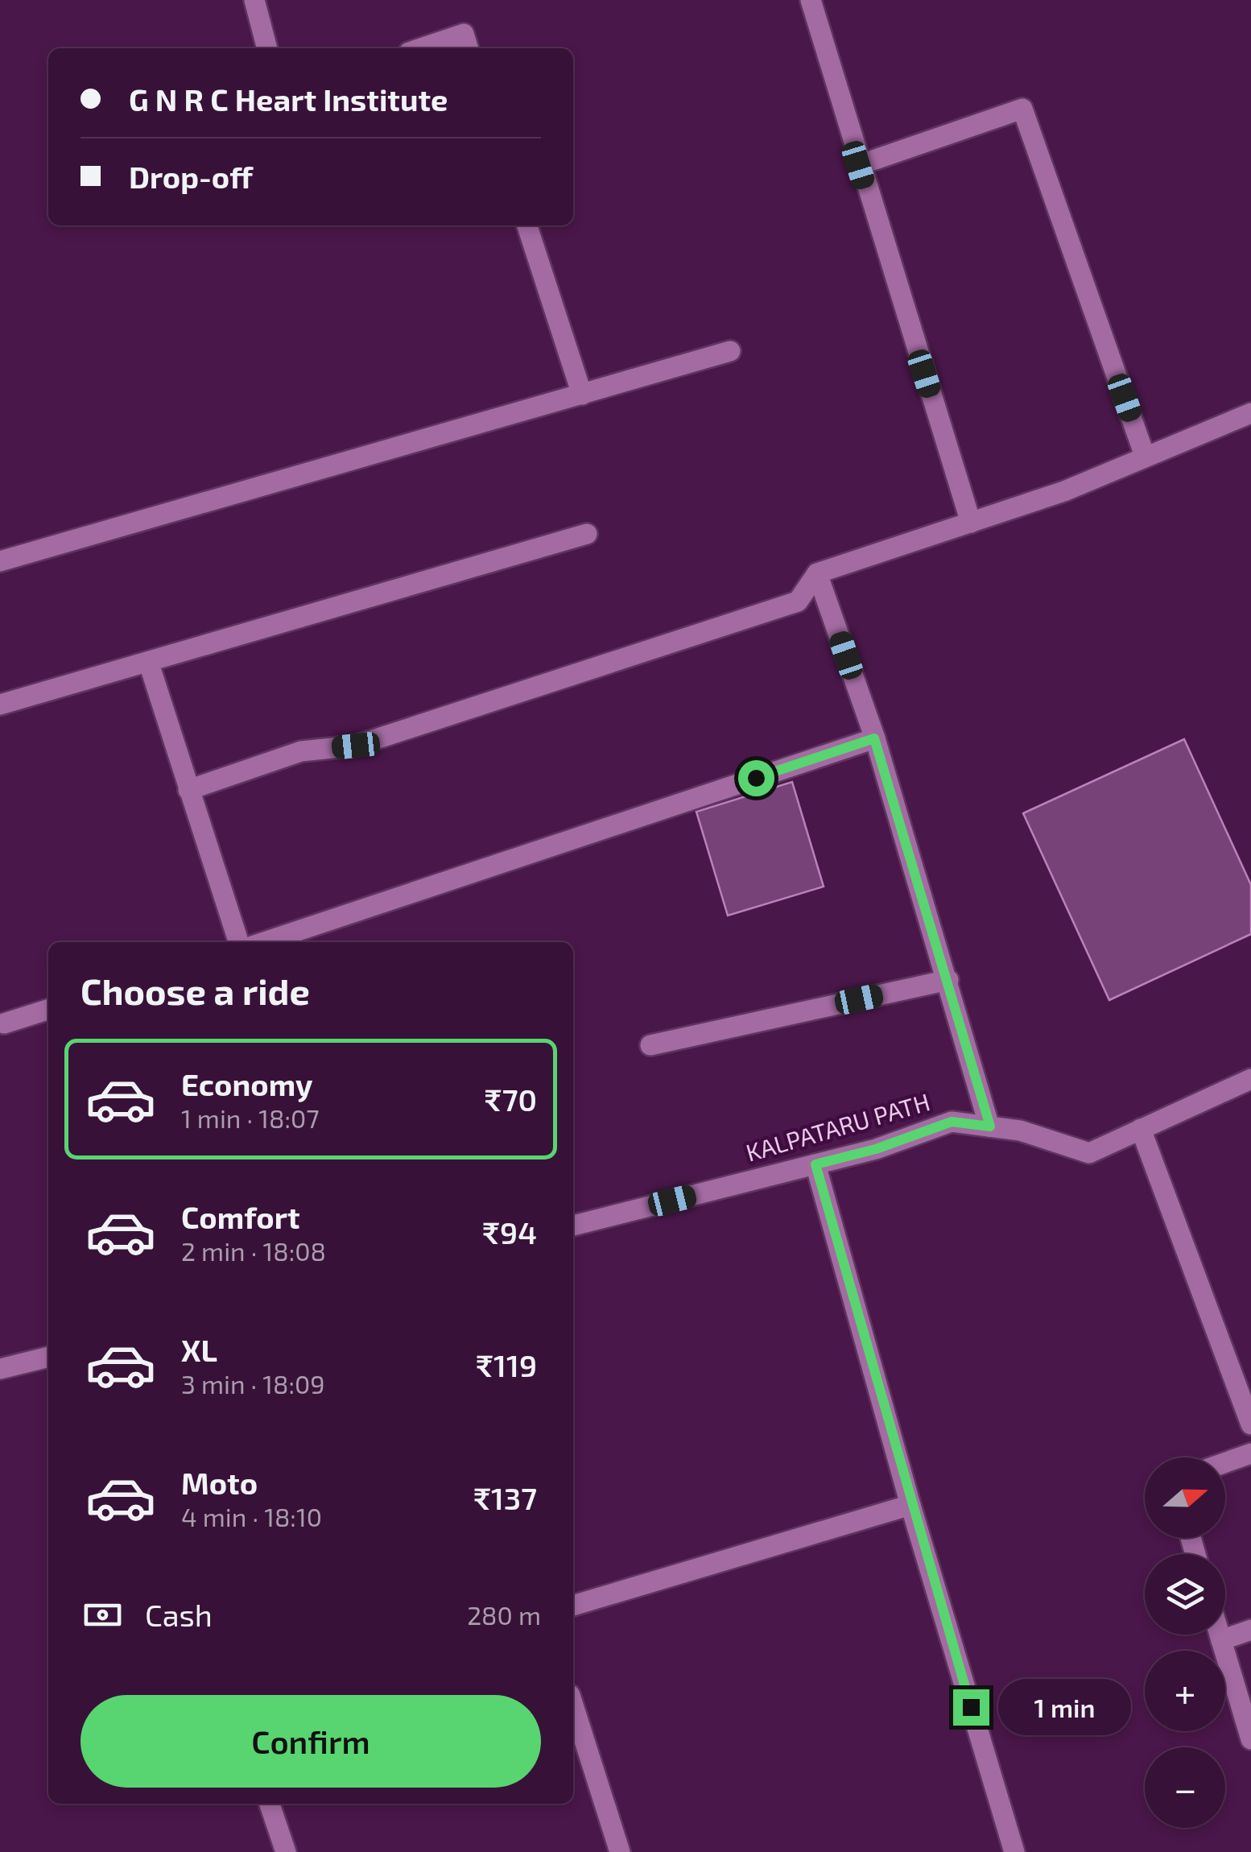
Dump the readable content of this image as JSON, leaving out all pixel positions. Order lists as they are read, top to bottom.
{
  "streets": {
    "street": ["KALPATARU PATH"]
  },
  "north": "right",
  "page": {
    "banner": ["G N R C Heart Institute", "Drop-off"],
    "heading": "Choose a ride",
    "list": [
      {
        "name": "Economy",
        "note": "1 min · 18:07",
        "value": "₹70"
      },
      {
        "name": "Comfort",
        "note": "2 min · 18:08",
        "value": "₹94"
      },
      {
        "name": "XL",
        "note": "3 min · 18:09",
        "value": "₹119"
      },
      {
        "name": "Moto",
        "note": "4 min · 18:10",
        "value": "₹137"
      }
    ],
    "map_buttons": ["+", "−"],
    "pay": ["Cash", "280 m"],
    "bubble": "1 min",
    "buttons": "Confirm"
  }
}
